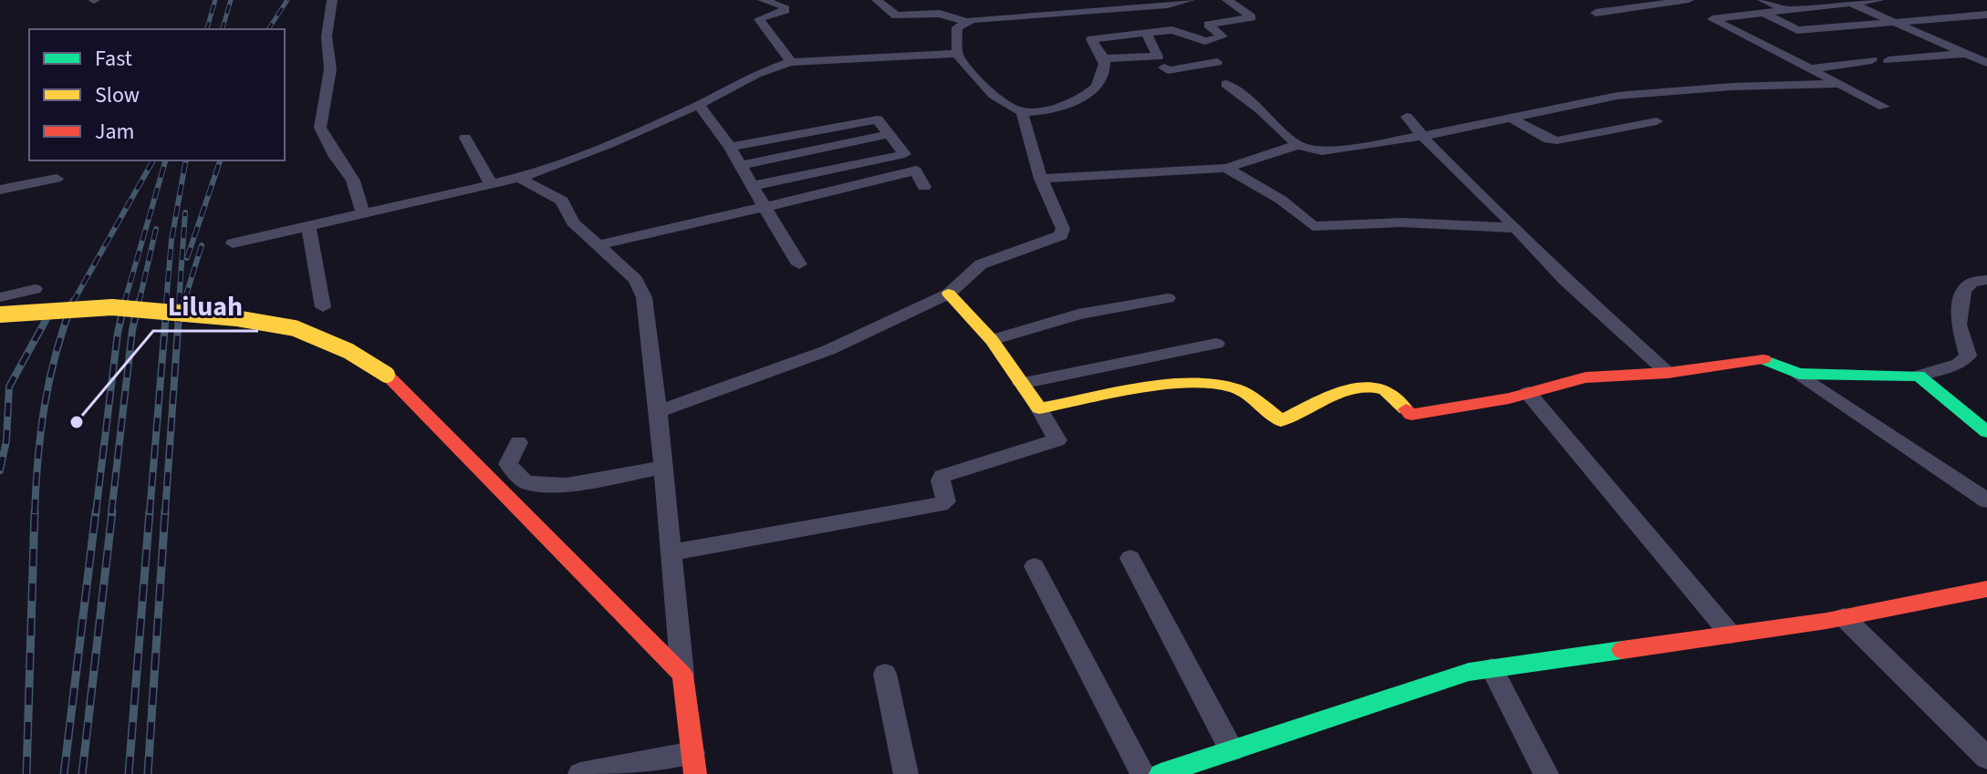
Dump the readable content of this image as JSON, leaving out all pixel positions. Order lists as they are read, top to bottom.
{
  "places": ["Liluah"],
  "legend": ["Fast", "Slow", "Jam"]
}
